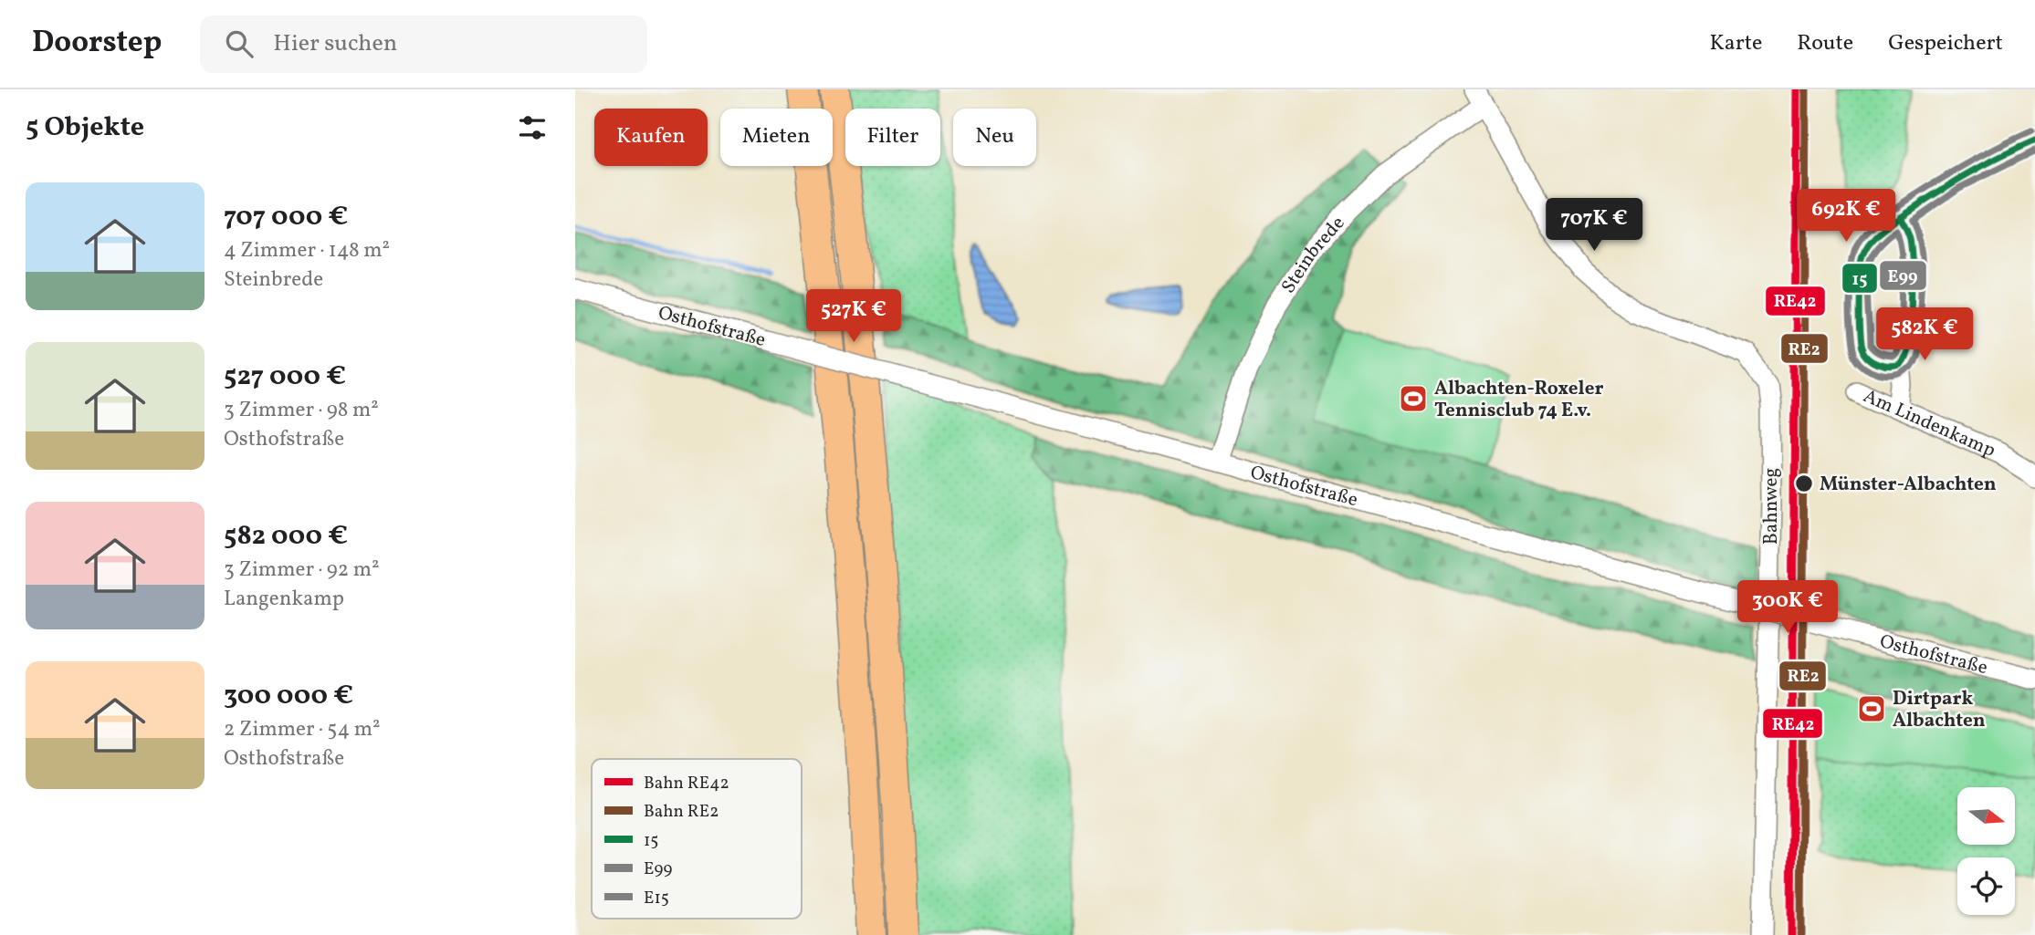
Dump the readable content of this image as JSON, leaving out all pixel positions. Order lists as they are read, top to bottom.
{
  "streets": {
    "street": [
      "Steinbrede",
      "Osthofstraße",
      "Am Lindenkamp",
      "Bahnweg"
    ]
  },
  "crossings": [
    ["Steinbrede", "Osthofstraße"],
    ["Steinbrede", "Bahnweg"]
  ],
  "places": {
    "sports": ["Albachten-Roxeler Tennisclub 74 E.v.", "Dirtpark Albachten"],
    "other": ["Münster-Albachten"]
  },
  "lines": [
    "rail line RE42",
    "rail line RE2",
    "transit line E15",
    "transit line 15",
    "transit line E99"
  ],
  "legend": [
    "Bahn RE42",
    "Bahn RE2",
    "15",
    "E99",
    "E15"
  ],
  "north": "right",
  "page": {
    "header": "Doorstep",
    "search": "Hier suchen",
    "nav": ["Karte", "Route", "Gespeichert"],
    "heading": "5 Objekte",
    "chip": [
      "Kaufen",
      "Mieten",
      "Filter",
      "Neu"
    ],
    "list": [
      {
        "name": "707 000 €",
        "note": "4 Zimmer · 148 m² · Steinbrede"
      },
      {
        "name": "527 000 €",
        "note": "3 Zimmer · 98 m² · Osthofstraße"
      },
      {
        "name": "582 000 €",
        "note": "3 Zimmer · 92 m² · Langenkamp"
      },
      {
        "name": "300 000 €",
        "note": "2 Zimmer · 54 m² · Osthofstraße"
      }
    ],
    "price": [
      "692K €",
      "707K €",
      "527K €",
      "582K €",
      "300K €"
    ]
  }
}
